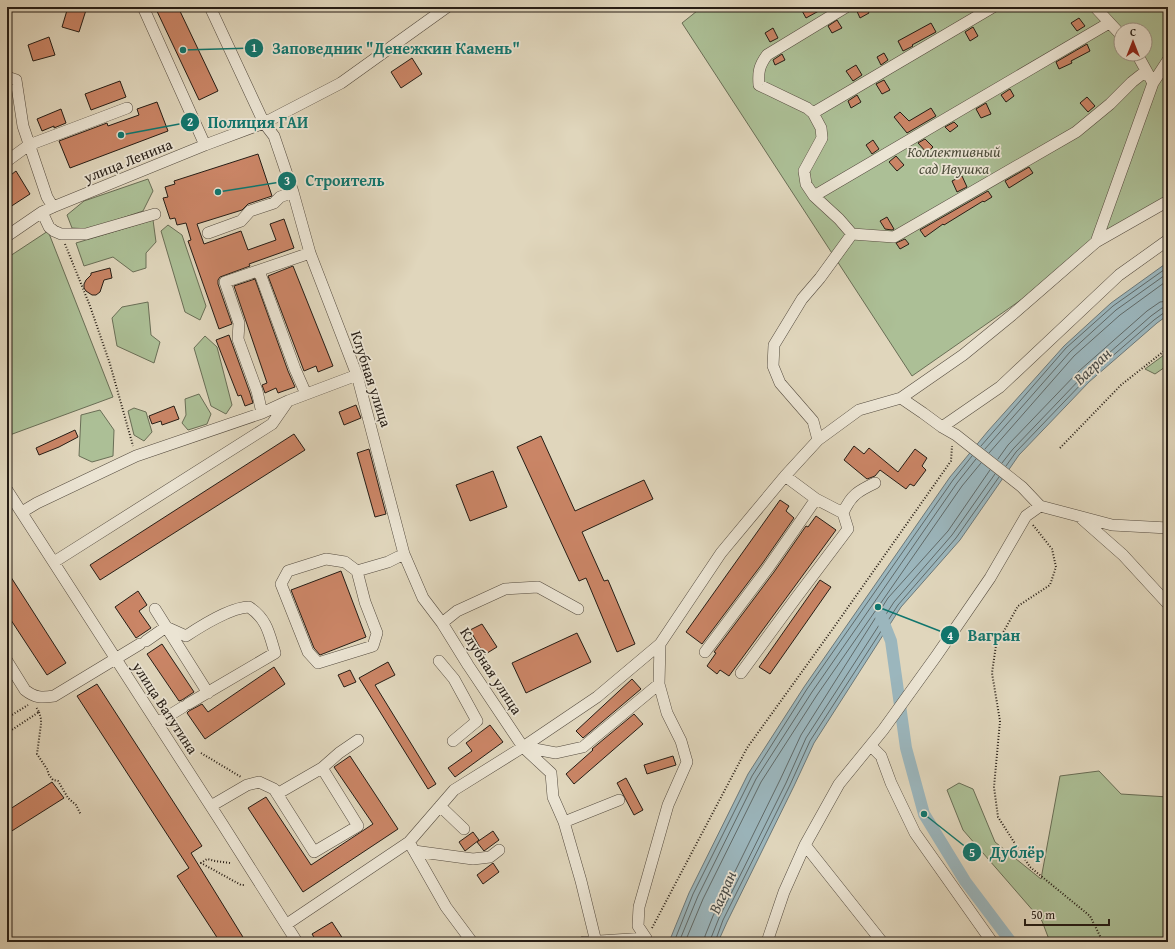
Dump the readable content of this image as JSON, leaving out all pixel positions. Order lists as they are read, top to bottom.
{
  "streets": {
    "street": ["улица Ленина", "Клубная улица", "улица Ватутина"]
  },
  "crossings": [
    ["улица Ленина", "Клубная улица"]
  ],
  "water": ["Вагран"],
  "parks": ["Коллективный сад Ивушка"],
  "places": [
    "Заповедник \"Денежкин Камень\"",
    "Полиция ГАИ",
    "Строитель",
    "Вагран",
    "Дублёр"
  ],
  "scale_bar": "50 m",
  "north": "top"
}
